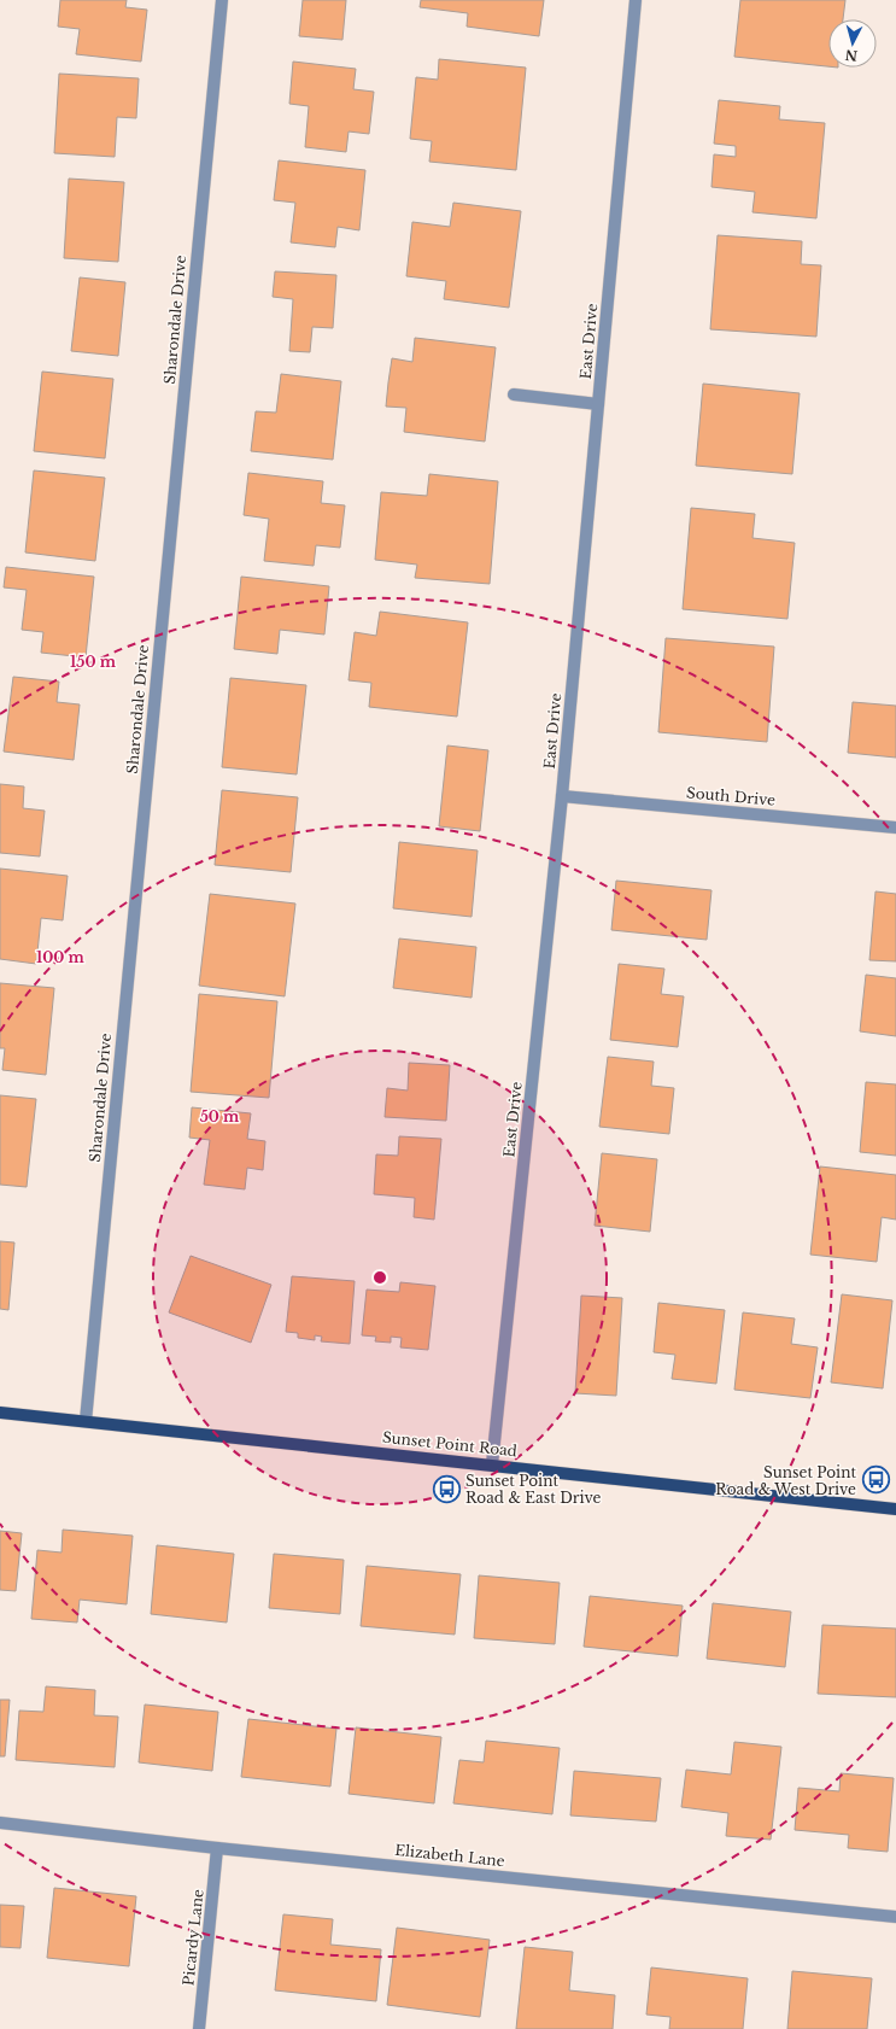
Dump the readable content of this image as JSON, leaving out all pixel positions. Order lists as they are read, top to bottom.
{
  "streets": {
    "main road": ["Sunset Point Road"],
    "street": [
      "Sharondale Drive",
      "East Drive",
      "South Drive",
      "Elizabeth Lane",
      "Picardy Lane"
    ]
  },
  "crossings": [
    ["Sharondale Drive", "Sunset Point Road"],
    ["East Drive", "South Drive"],
    ["East Drive", "Sunset Point Road"],
    ["Elizabeth Lane", "Picardy Lane"]
  ],
  "places": {
    "bus stop": ["Sunset Point Road & West Drive", "Sunset Point Road & East Drive"]
  },
  "north": "bottom",
  "rings": ["150 m", "100 m", "50 m"]
}
